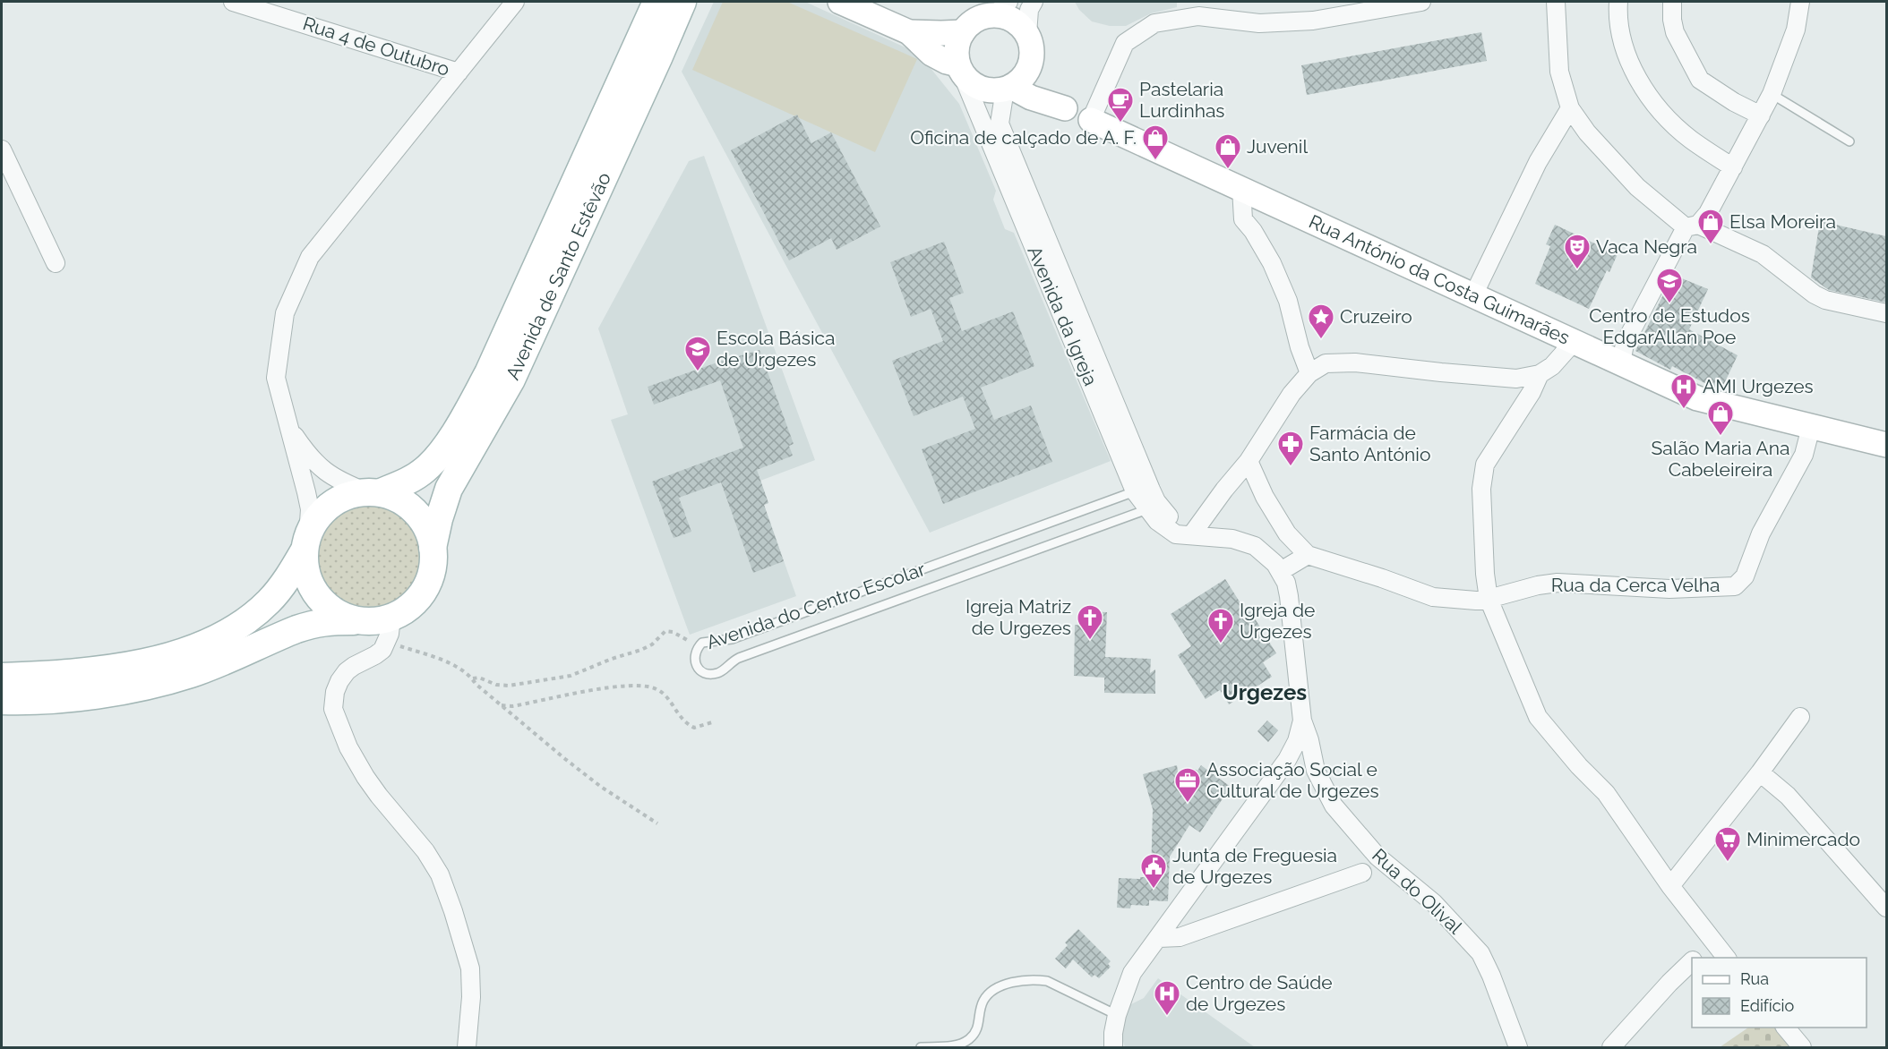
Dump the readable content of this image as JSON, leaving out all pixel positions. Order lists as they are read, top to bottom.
{
  "streets": {
    "main road": ["Avenida de Santo Estêvão", "Rua António da Costa Guimarães"],
    "street": [
      "Rua 4 de Outubro",
      "Avenida da Igreja",
      "Rua da Cerca Velha",
      "Rua do Olival"
    ],
    "lane": ["Avenida do Centro Escolar"]
  },
  "crossings": [
    ["Rua António da Costa Guimarães", "Rua da Cerca Velha"],
    ["Avenida da Igreja", "Avenida do Centro Escolar"]
  ],
  "districts": ["Urgezes"],
  "places": {
    "cafe": ["Pastelaria Lurdinhas"],
    "shop": [
      "Oficina de calçado de A. F.",
      "Juvenil",
      "Elsa Moreira",
      "Salão Maria Ana Cabeleireira"
    ],
    "theatre": ["Vaca Negra"],
    "school or university": ["Centro de Estudos EdgarAllan Poe", "Escola Básica de Urgezes"],
    "place": ["Cruzeiro"],
    "hospital": ["AMI Urgezes", "Centro de Saúde de Urgezes"],
    "pharmacy": ["Farmácia de Santo António"],
    "church": ["Igreja Matriz de Urgezes", "Igreja de Urgezes"],
    "office": ["Associação Social e Cultural de Urgezes"],
    "supermarket": ["Minimercado"],
    "public building": ["Junta de Freguesia de Urgezes"]
  },
  "legend": ["Rua", "Edifício"]
}
